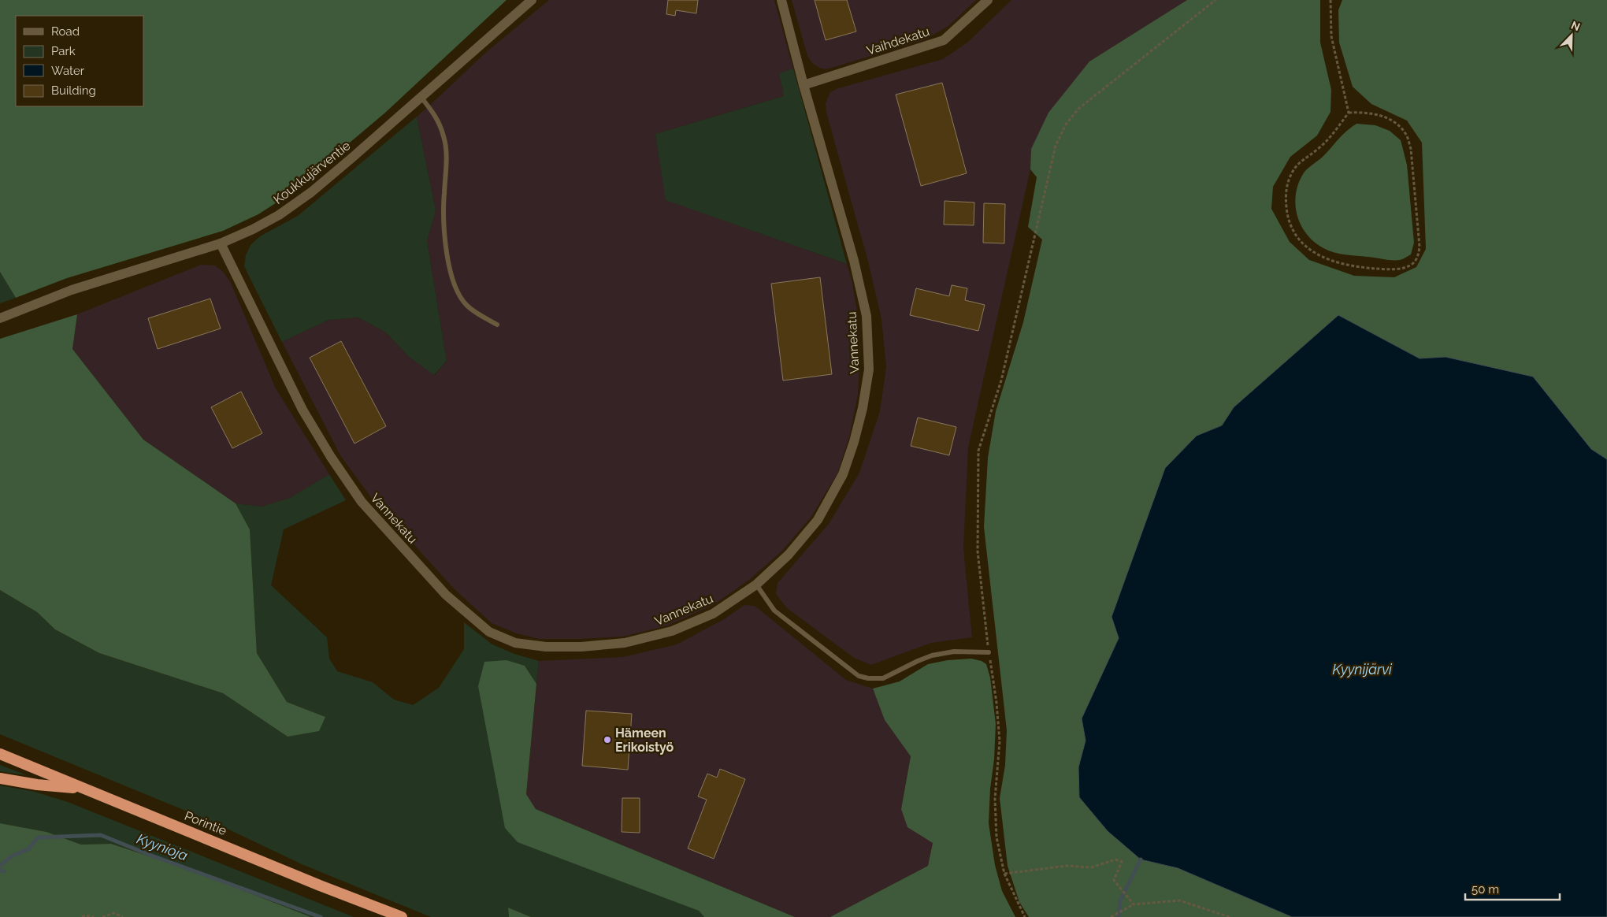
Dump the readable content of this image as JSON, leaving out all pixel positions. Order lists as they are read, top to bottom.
{
  "streets": {
    "highway": ["Porintie"],
    "street": ["Vaihdekatu", "Koukkujärventie", "Vannekatu"]
  },
  "crossings": [
    ["Vaihdekatu", "Vannekatu"],
    ["Koukkujärventie", "Vannekatu"]
  ],
  "water": ["Kyynijärvi", "Kyynioja"],
  "places": ["Hämeen Erikoistyö"],
  "legend": [
    "Road",
    "Park",
    "Water",
    "Building"
  ],
  "scale_bar": "50 m",
  "north": "top right"
}
